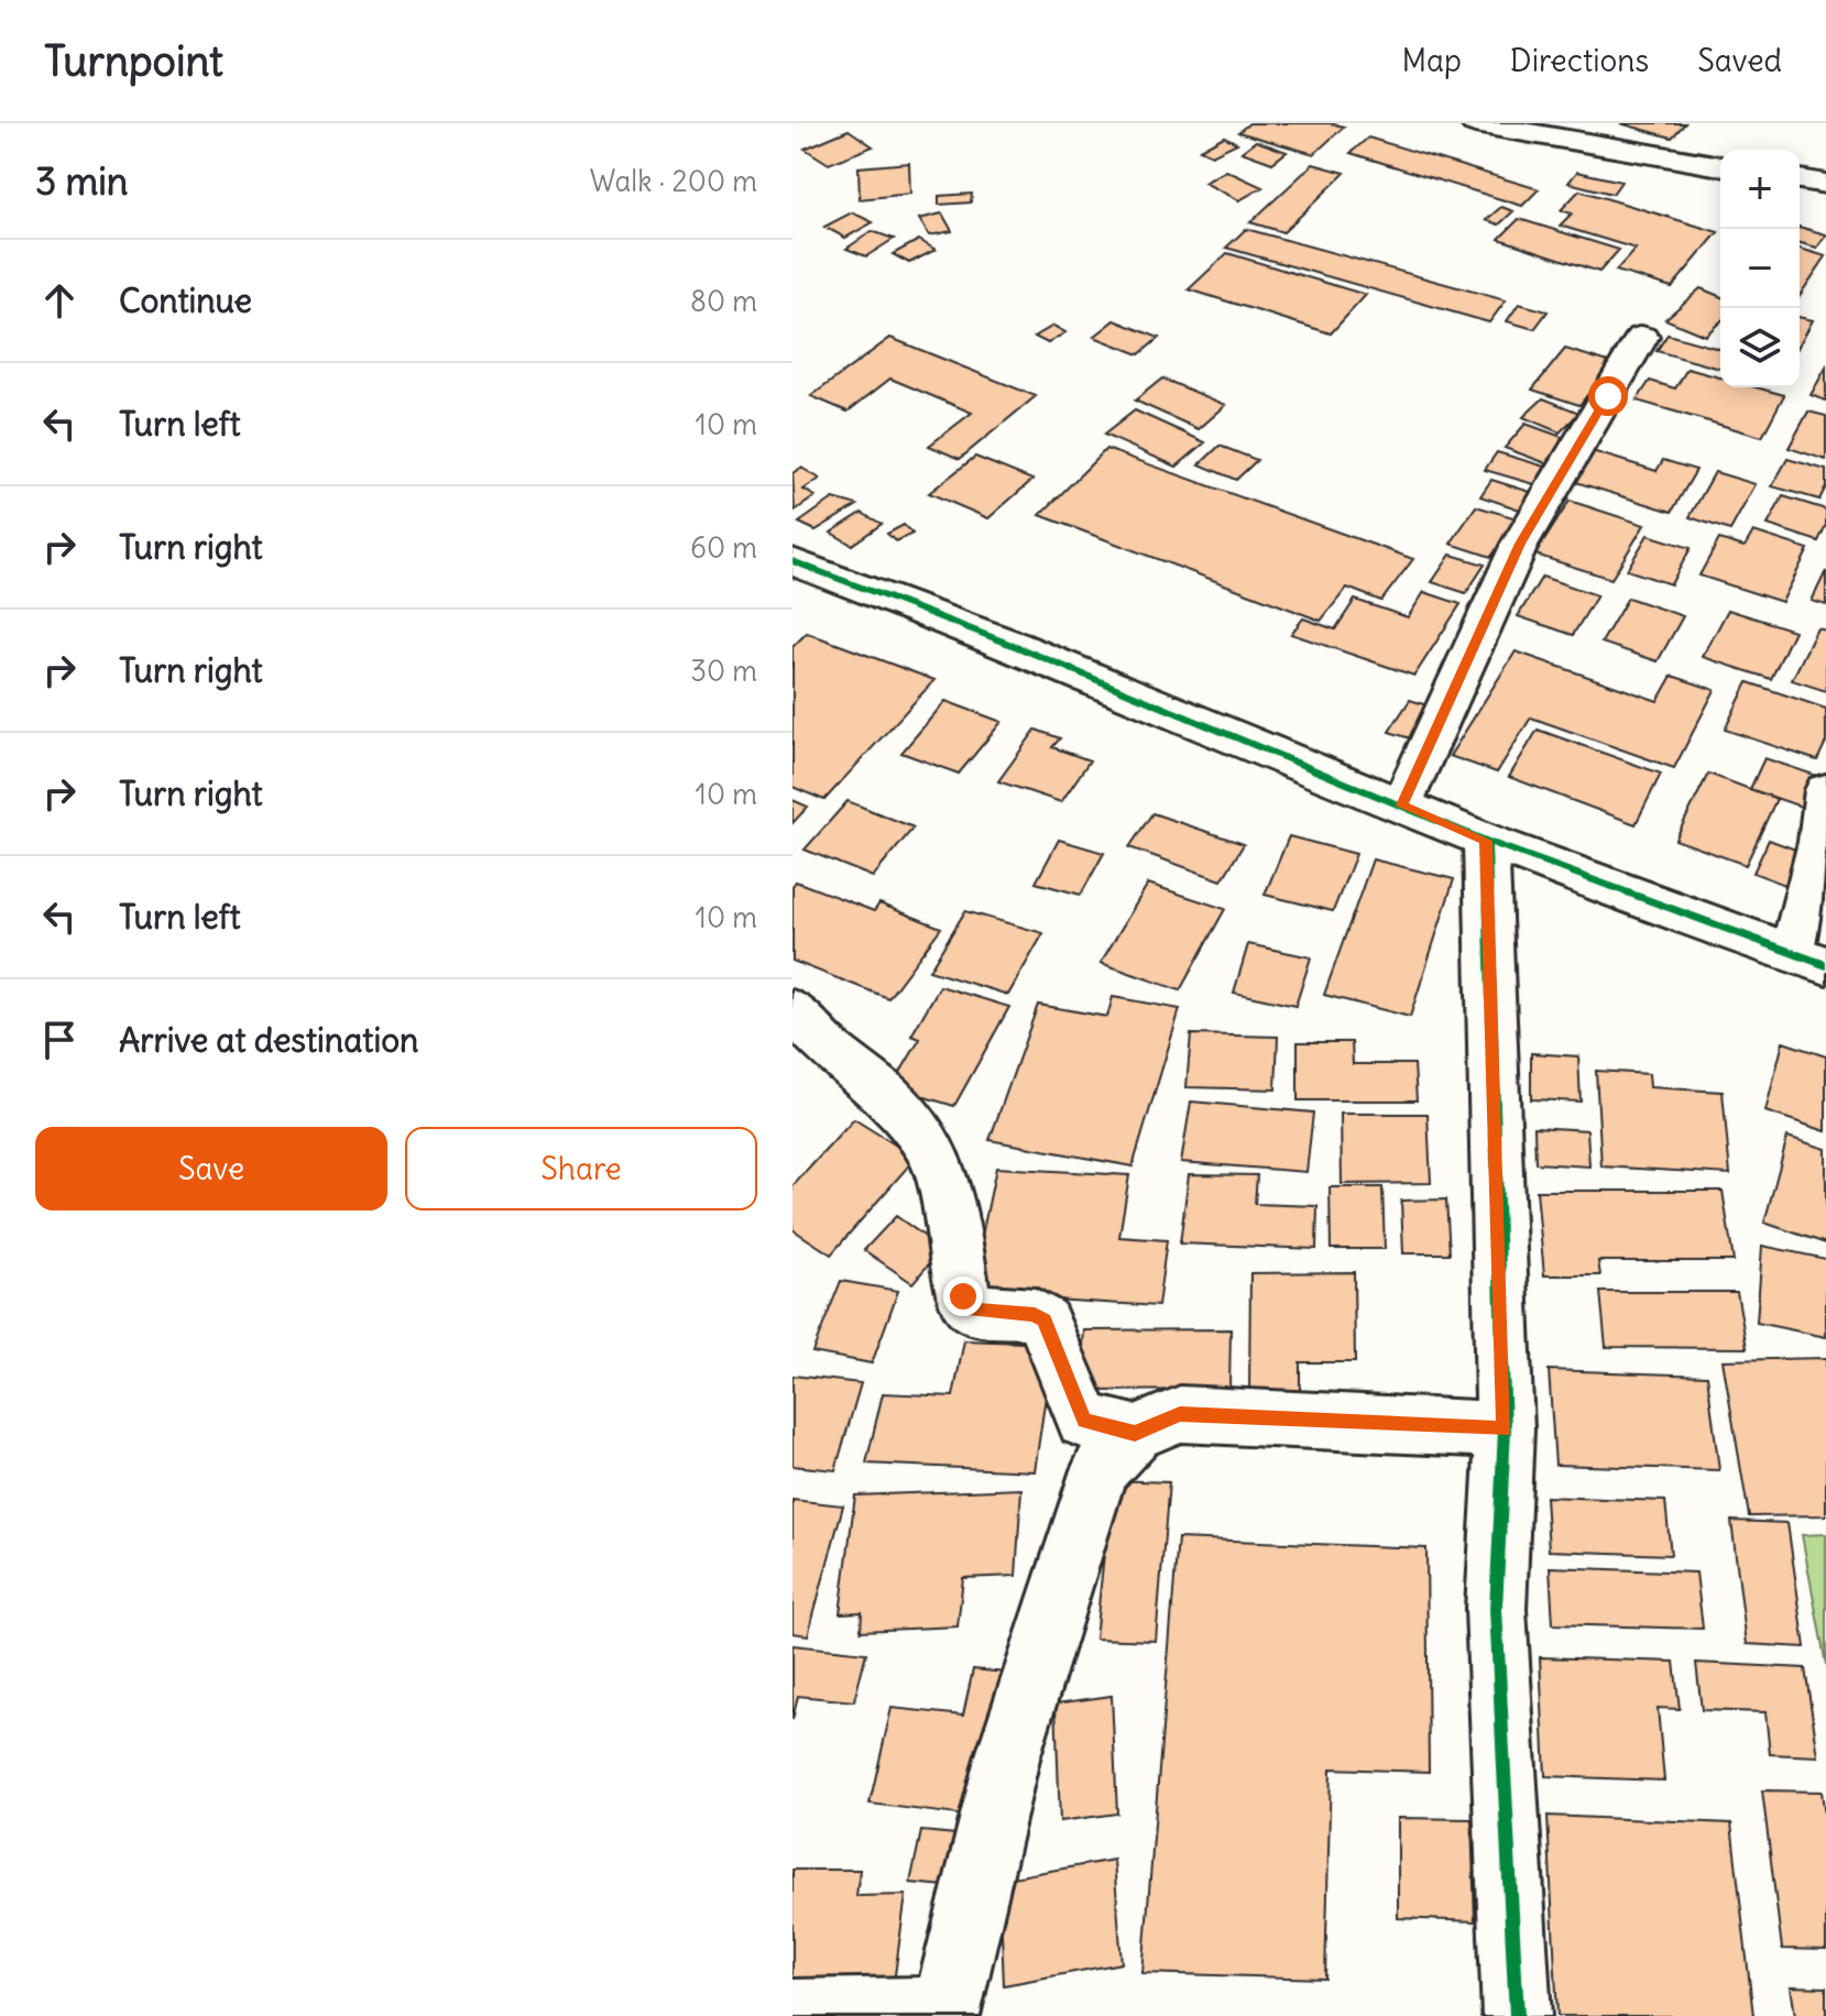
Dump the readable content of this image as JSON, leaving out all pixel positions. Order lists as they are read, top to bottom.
{
  "page": {
    "header": "Turnpoint",
    "nav": ["Map", "Directions", "Saved"],
    "heading": ["3 min", "Walk · 200 m"],
    "map_buttons": ["+", "−"],
    "list": [
      ["Continue", "80 m"],
      ["Turn left", "10 m"],
      ["Turn right", "60 m"],
      ["Turn right", "30 m"],
      ["Turn right", "10 m"],
      ["Turn left", "10 m"],
      "Arrive at destination"
    ],
    "buttons": ["Save", "Share"]
  }
}
